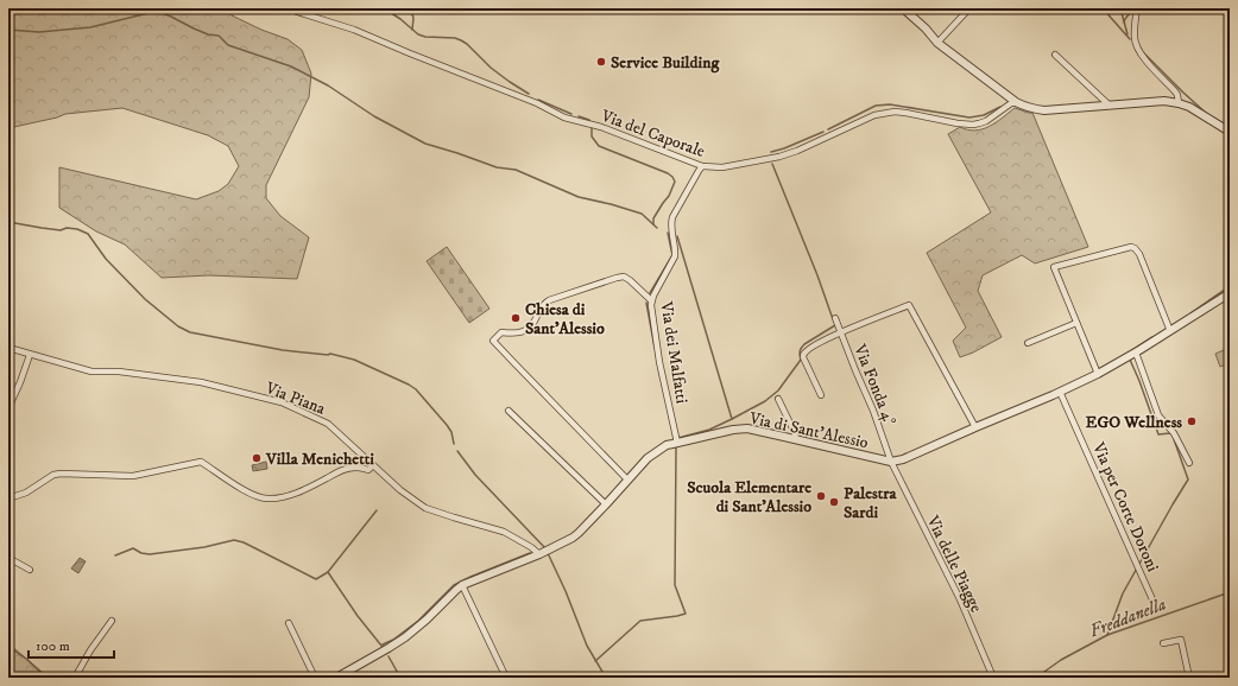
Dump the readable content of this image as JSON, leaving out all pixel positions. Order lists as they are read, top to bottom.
{
  "streets": {
    "street": [
      "Via del Caporale",
      "Via dei Malfatti",
      "Via Fonda 4°",
      "Via Piana",
      "Via di Sant'Alessio",
      "Via per Corte Doroni",
      "Via delle Piagge"
    ]
  },
  "crossings": [
    ["Via del Caporale", "Via dei Malfatti"],
    ["Via dei Malfatti", "Via di Sant'Alessio"],
    ["Via Fonda 4°", "Via di Sant'Alessio"],
    ["Via Fonda 4°", "Via delle Piagge"],
    ["Via Piana", "Via di Sant'Alessio"],
    ["Via di Sant'Alessio", "Via per Corte Doroni"],
    ["Via di Sant'Alessio", "Via delle Piagge"]
  ],
  "water": ["Freddanella"],
  "places": [
    "Service Building",
    "Chiesa di Sant'Alessio",
    "EGO Wellness",
    "Villa Menichetti",
    "Scuola Elementare di Sant'Alessio",
    "Palestra Sardi"
  ],
  "scale_bar": "100 m"
}
